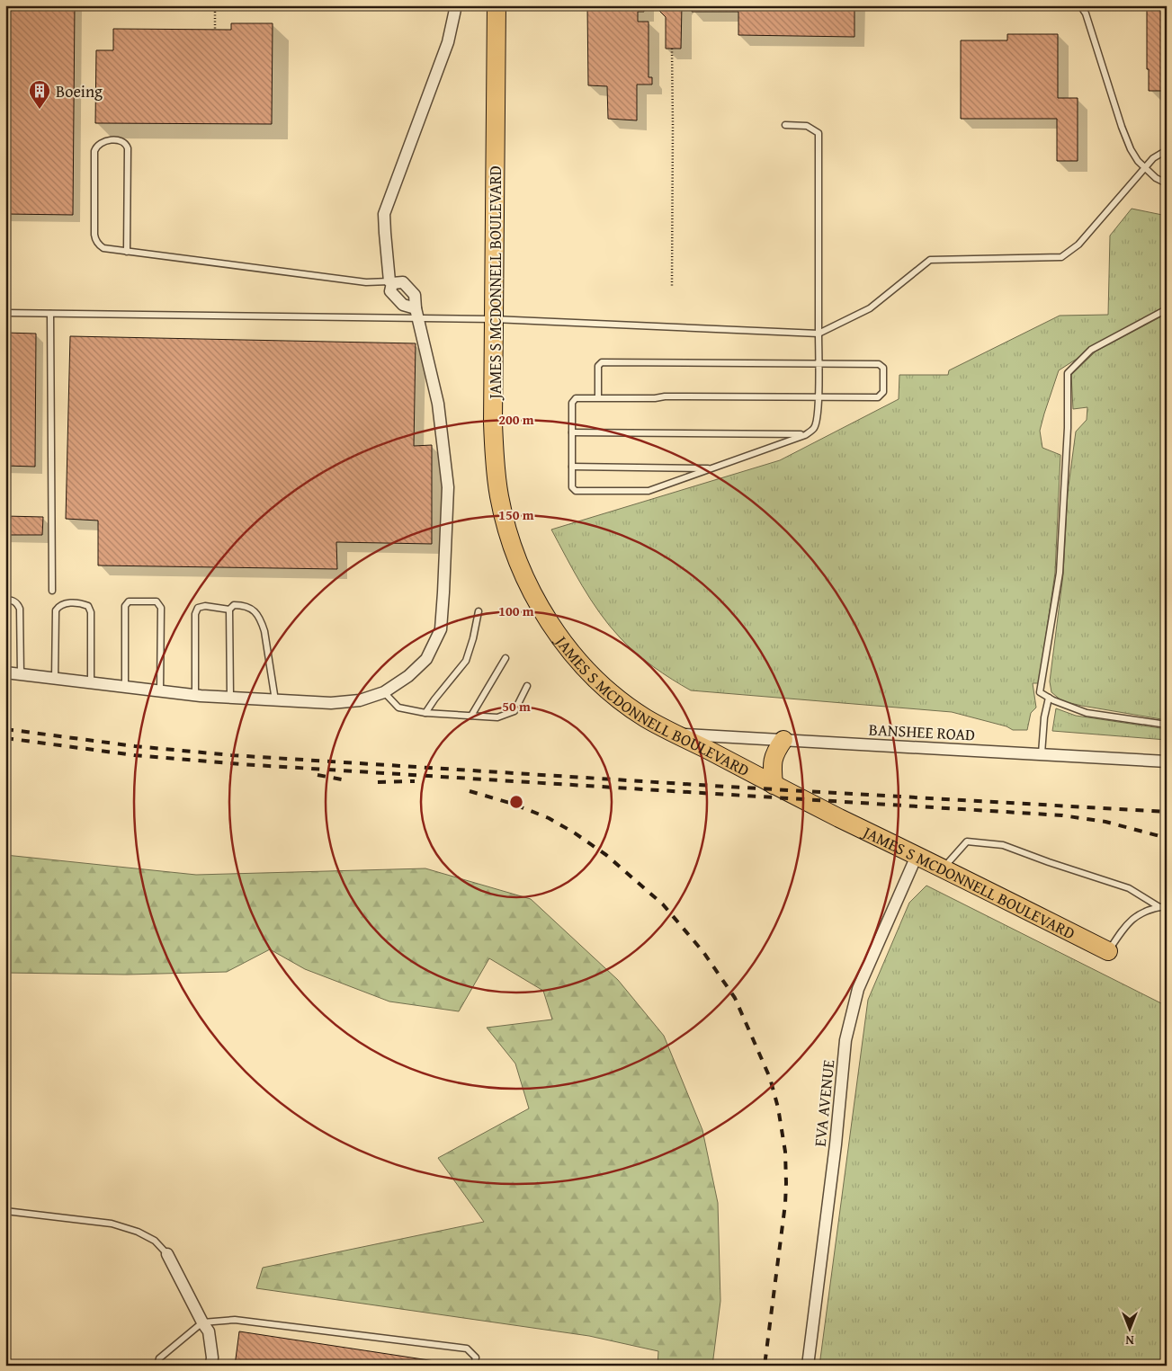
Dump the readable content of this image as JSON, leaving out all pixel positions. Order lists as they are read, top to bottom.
{
  "streets": {
    "main road": ["JAMES S MCDONNELL BOULEVARD"],
    "street": ["BANSHEE ROAD", "EVA AVENUE"]
  },
  "crossings": [
    ["JAMES S MCDONNELL BOULEVARD", "BANSHEE ROAD"],
    ["JAMES S MCDONNELL BOULEVARD", "EVA AVENUE"]
  ],
  "places": {
    "building": ["Boeing"]
  },
  "north": "bottom",
  "rings": [
    "200 m",
    "150 m",
    "100 m",
    "50 m"
  ]
}
